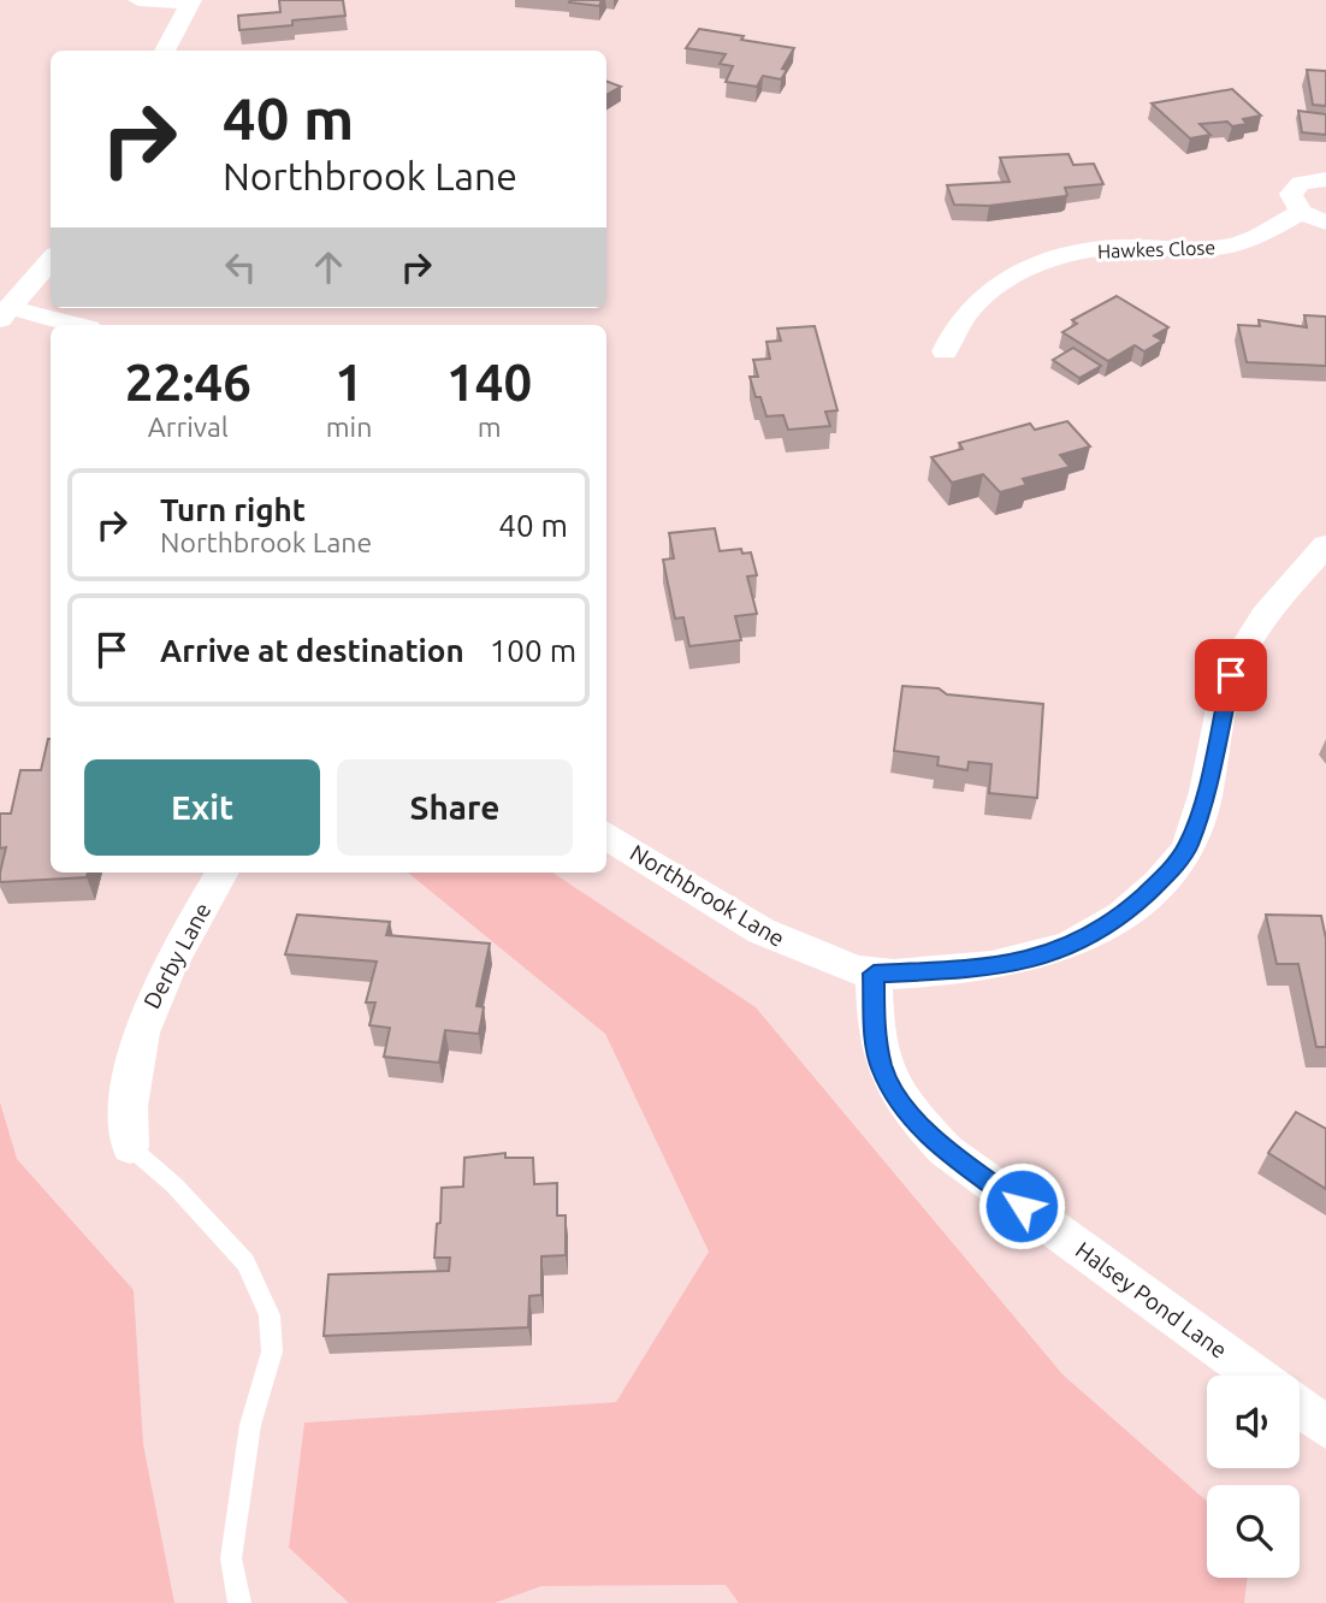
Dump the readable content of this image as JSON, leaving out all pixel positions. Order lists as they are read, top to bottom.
{
  "streets": {
    "street": [
      "Hawkes Close",
      "Northbrook Lane",
      "Derby Lane",
      "Halsey Pond Lane"
    ]
  },
  "crossings": [
    ["Northbrook Lane", "Halsey Pond Lane"]
  ],
  "page": {
    "turn": ["40 m", "Northbrook Lane"],
    "eta": [
      "22:46",
      "Arrival",
      "1",
      "min",
      "140",
      "m"
    ],
    "list": [
      {
        "name": "Turn right",
        "note": "Northbrook Lane",
        "value": "40 m"
      },
      {
        "name": "Arrive at destination",
        "value": "100 m"
      }
    ],
    "buttons": ["Exit", "Share"]
  }
}
